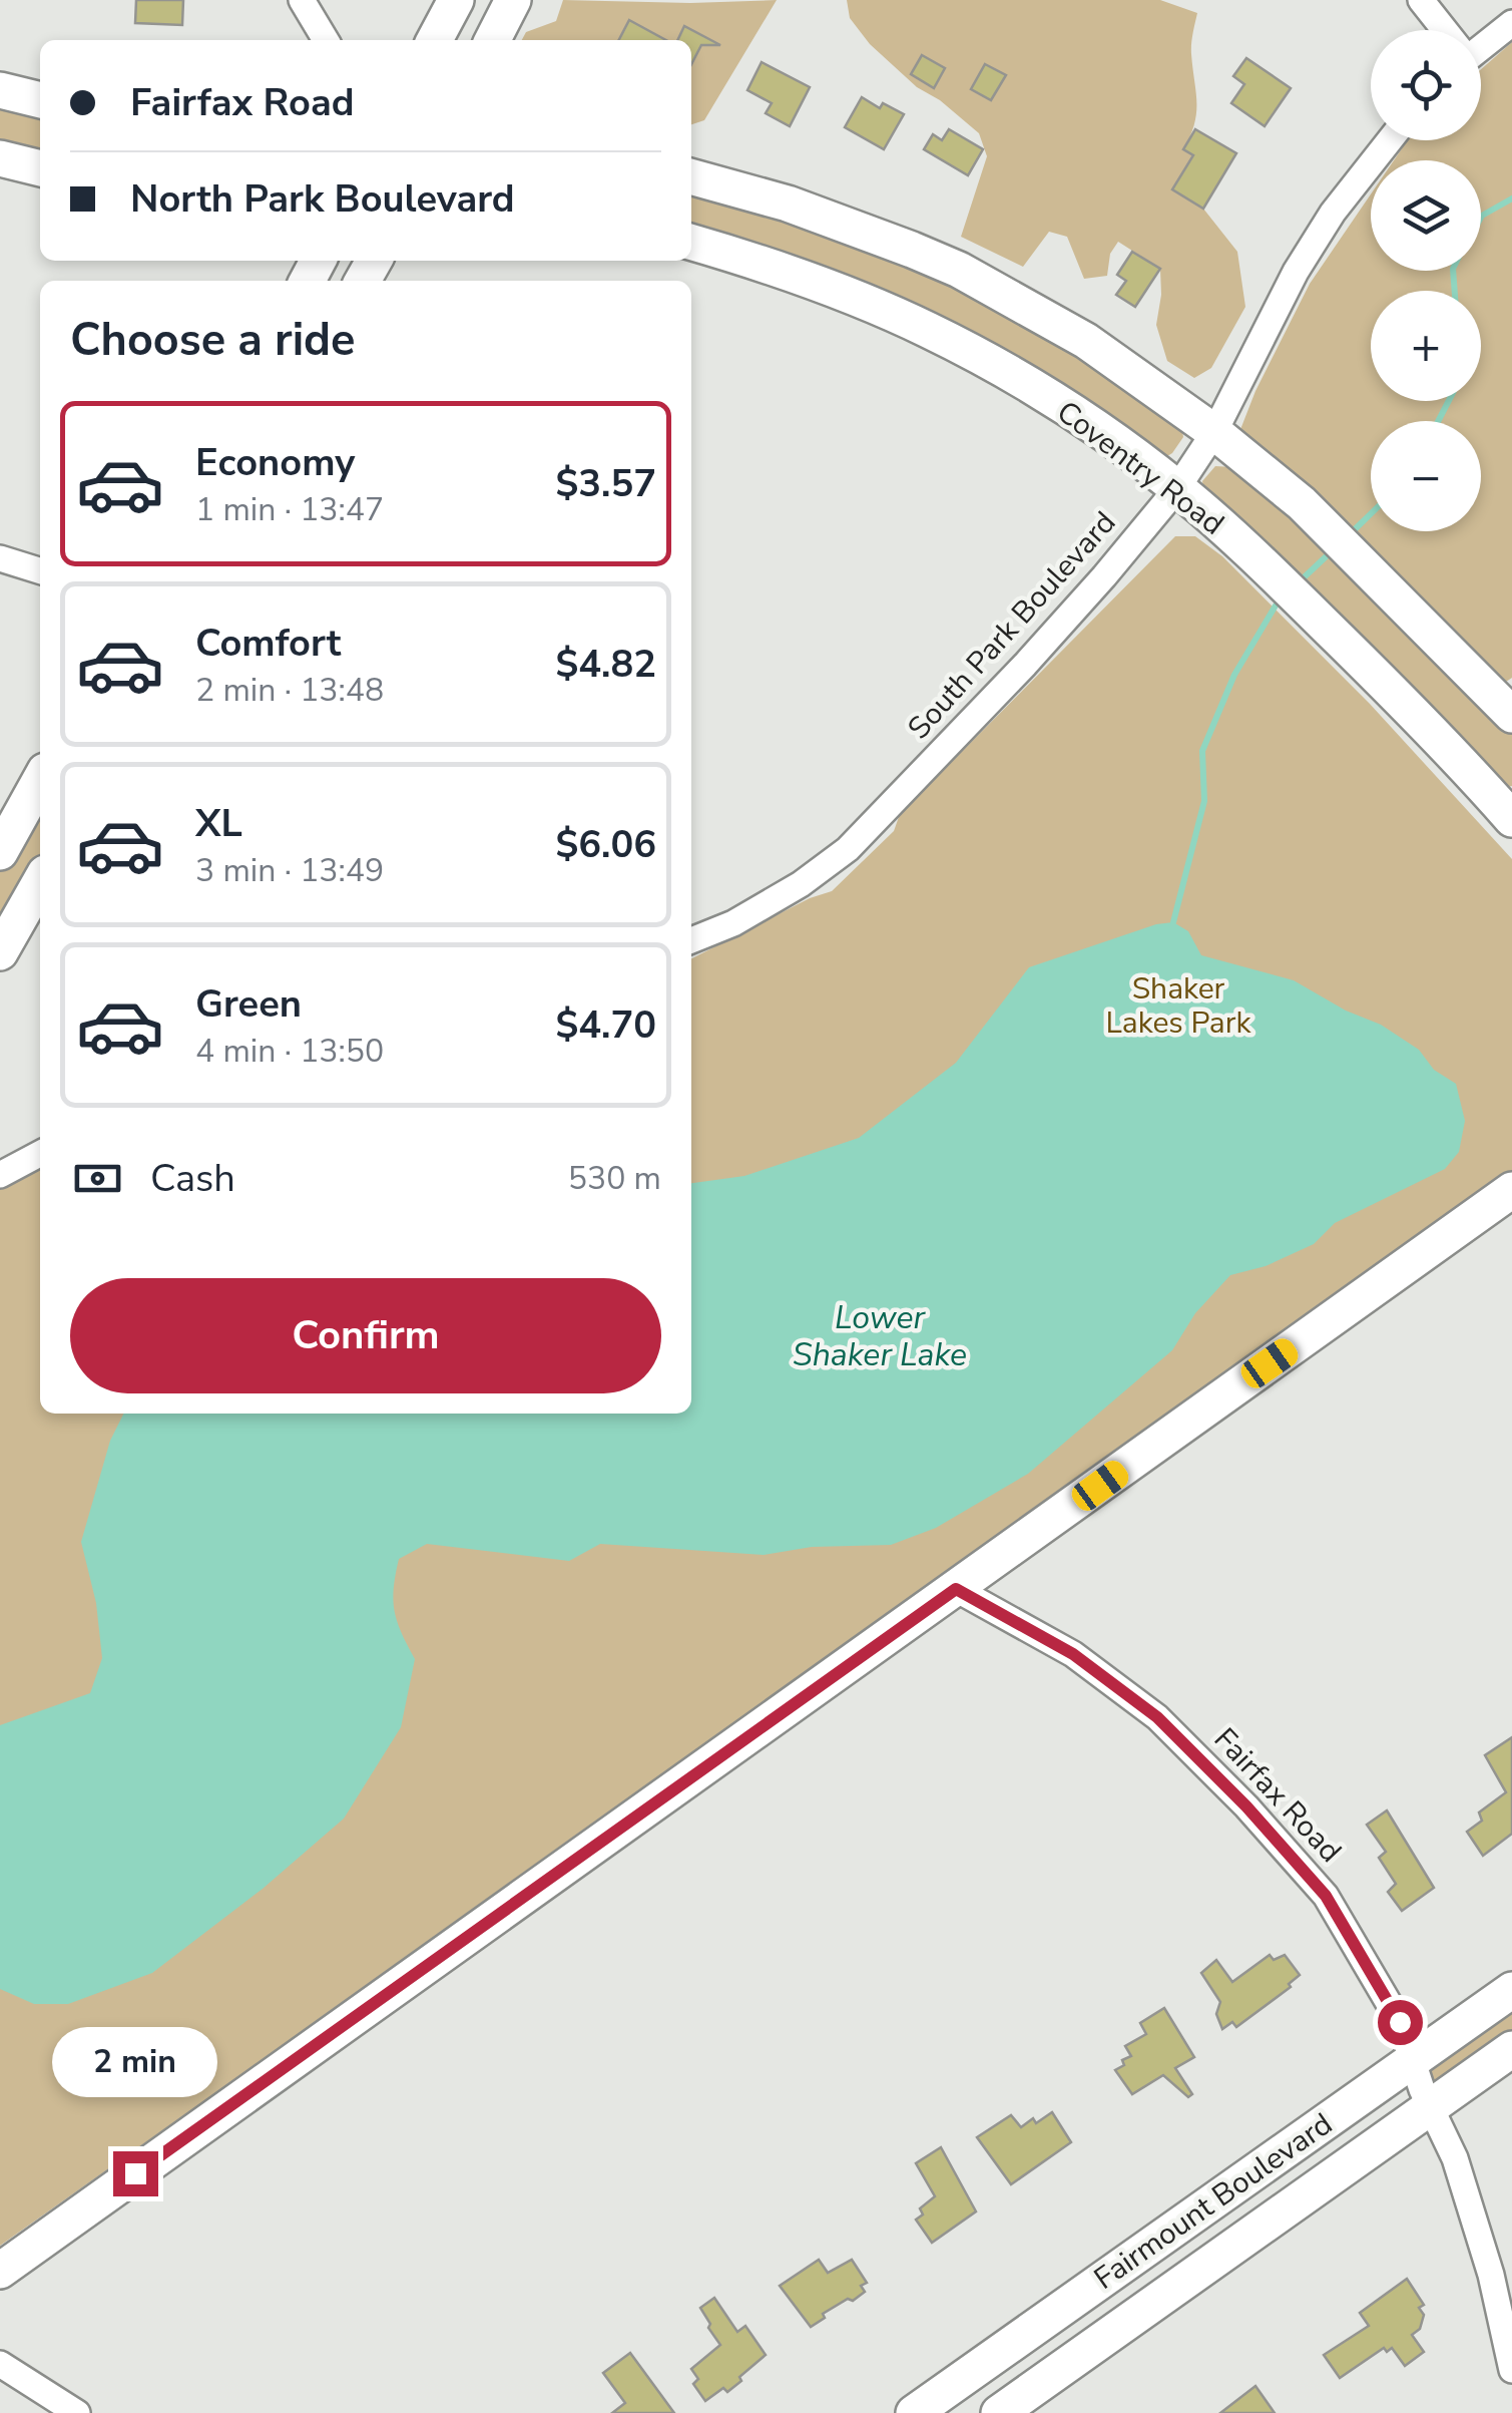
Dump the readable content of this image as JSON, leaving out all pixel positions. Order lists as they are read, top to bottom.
{
  "streets": {
    "street": [
      "Coventry Road",
      "South Park Boulevard",
      "Fairfax Road",
      "Fairmount Boulevard"
    ]
  },
  "crossings": [
    ["Coventry Road", "South Park Boulevard"],
    ["Fairfax Road", "Fairmount Boulevard"]
  ],
  "water": ["Lower Shaker Lake"],
  "parks": ["Shaker Lakes Park"],
  "page": {
    "map_buttons": ["+", "−"],
    "banner": ["Fairfax Road", "North Park Boulevard"],
    "heading": "Choose a ride",
    "list": [
      {
        "name": "Economy",
        "note": "1 min · 13:47",
        "value": "$3.57"
      },
      {
        "name": "Comfort",
        "note": "2 min · 13:48",
        "value": "$4.82"
      },
      {
        "name": "XL",
        "note": "3 min · 13:49",
        "value": "$6.06"
      },
      {
        "name": "Green",
        "note": "4 min · 13:50",
        "value": "$4.70"
      }
    ],
    "pay": ["Cash", "530 m"],
    "buttons": "Confirm",
    "bubble": "2 min"
  }
}
